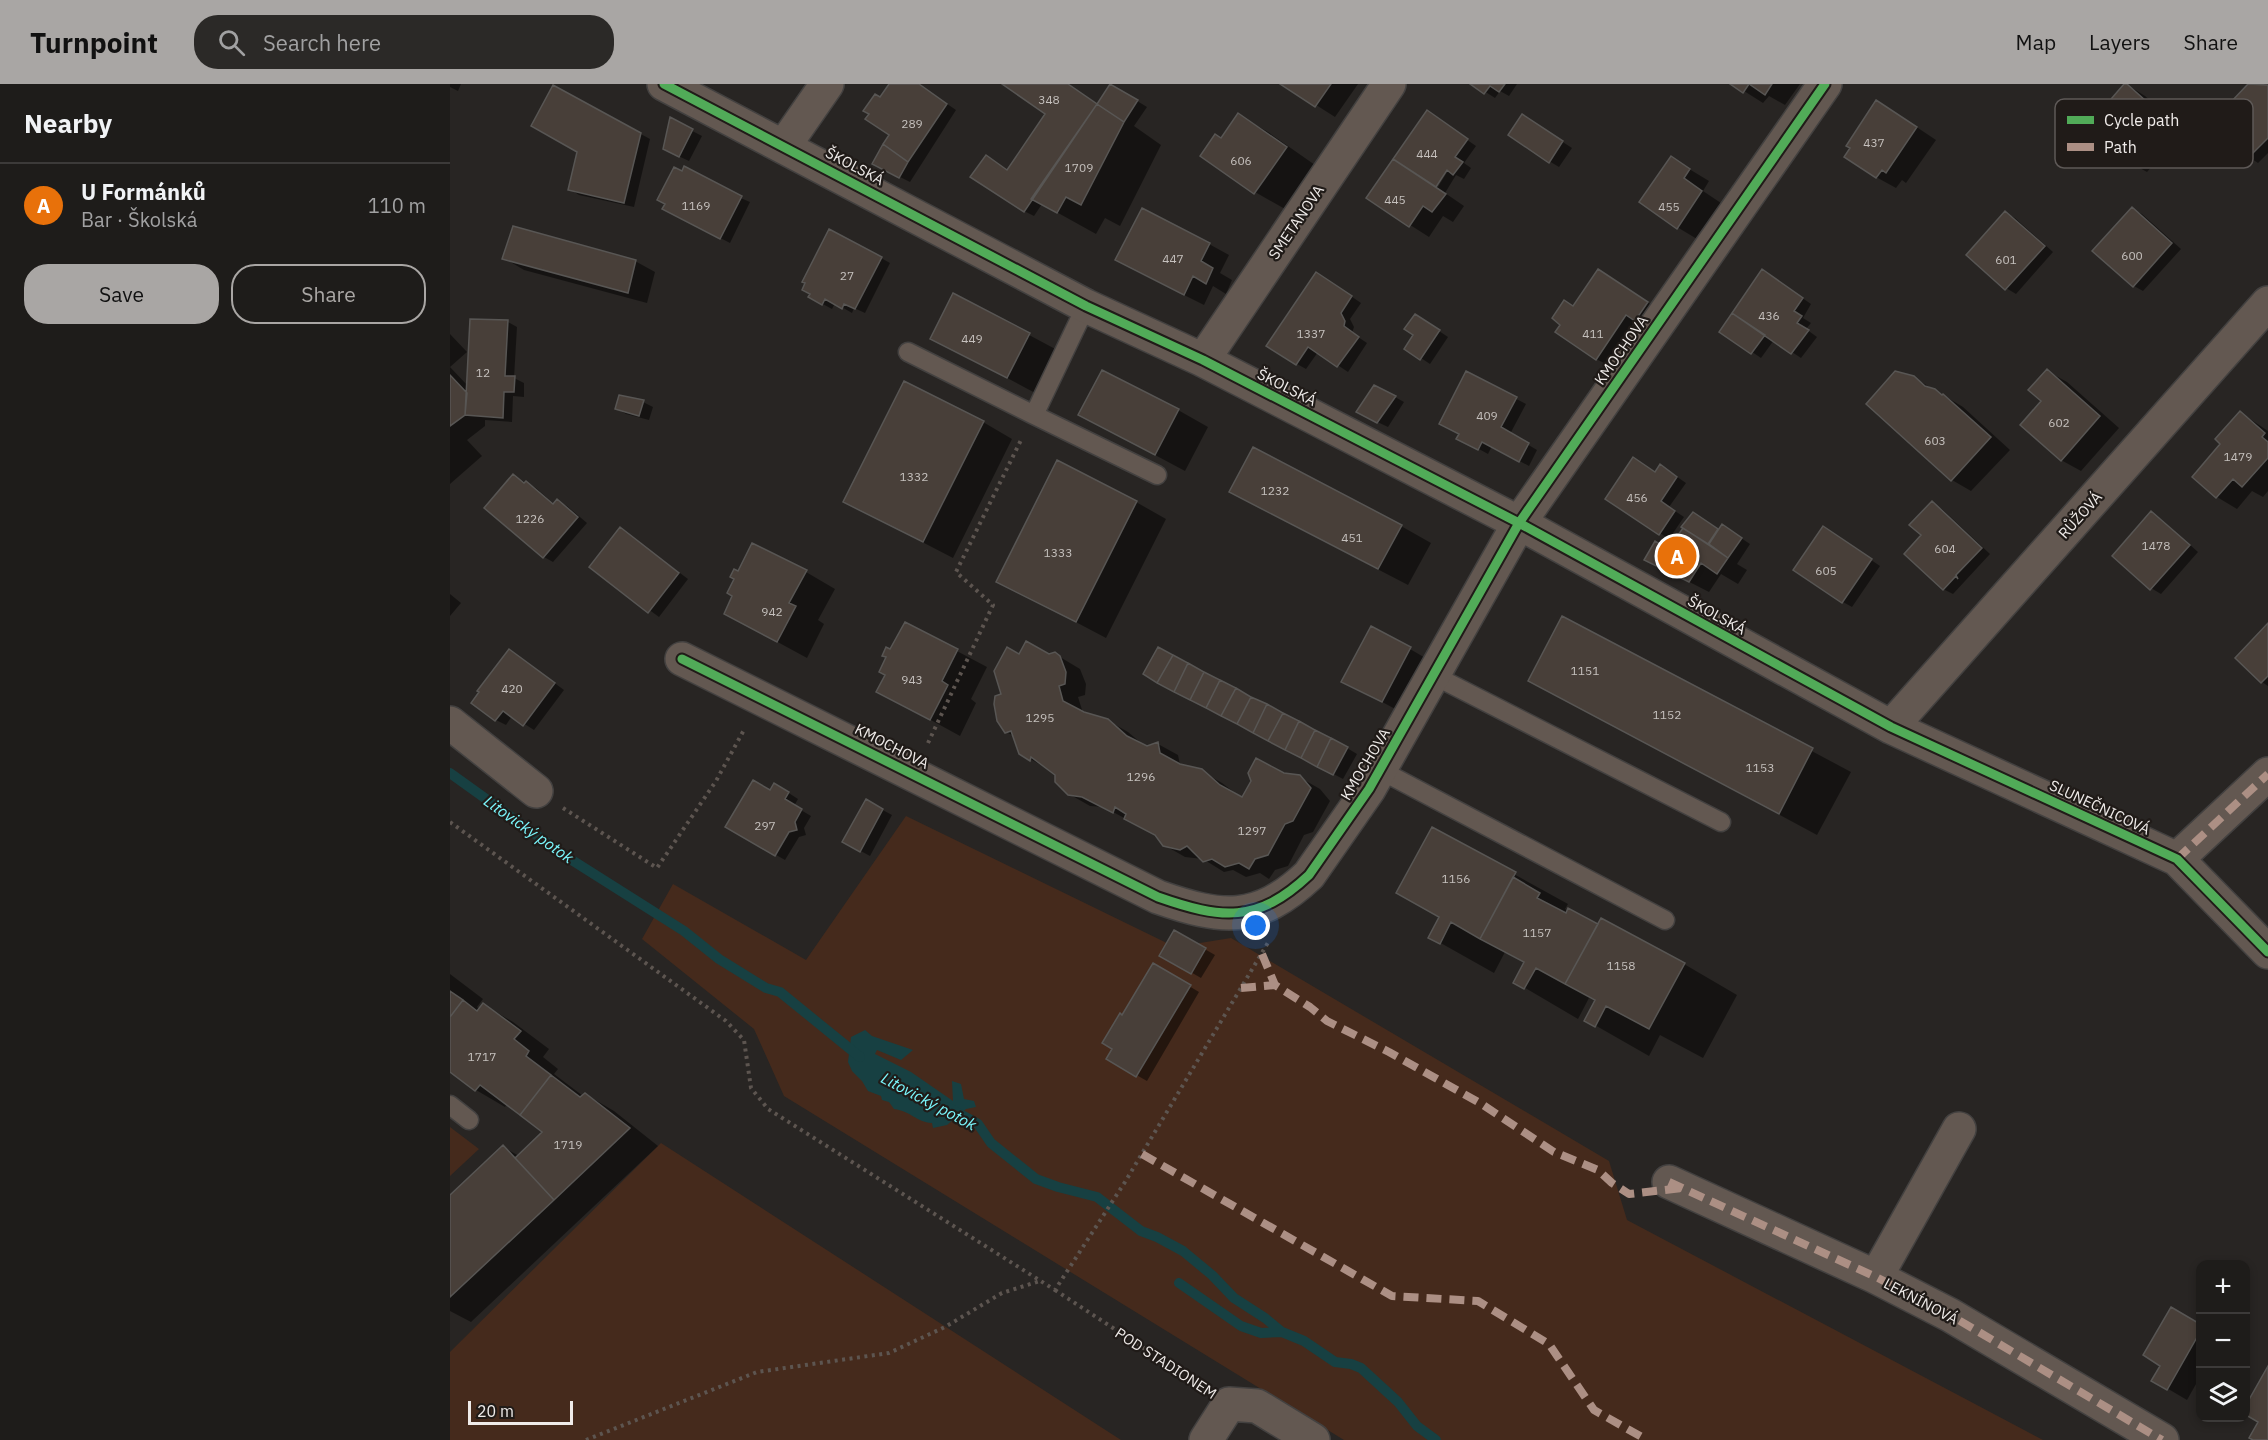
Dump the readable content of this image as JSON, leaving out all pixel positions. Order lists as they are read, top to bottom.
{
  "streets": {
    "street": [
      "ŠKOLSKÁ",
      "SMETANOVA",
      "KMOCHOVA",
      "RŮŽOVÁ",
      "SLUNEČNICOVÁ",
      "LEKNÍNOVÁ",
      "POD STADIONEM"
    ]
  },
  "crossings": [
    ["ŠKOLSKÁ", "SMETANOVA"],
    ["ŠKOLSKÁ", "KMOCHOVA"],
    ["ŠKOLSKÁ", "RŮŽOVÁ"],
    ["ŠKOLSKÁ", "SLUNEČNICOVÁ"],
    ["RŮŽOVÁ", "SLUNEČNICOVÁ"]
  ],
  "water": ["Litovický potok"],
  "house_numbers": [
    "348",
    "289",
    "437",
    "444",
    "606",
    "1709",
    "445",
    "1169",
    "455",
    "600",
    "447",
    "601",
    "27",
    "436",
    "1337",
    "411",
    "449",
    "12",
    "409",
    "602",
    "603",
    "1479",
    "1332",
    "1232",
    "456",
    "1226",
    "451",
    "1478",
    "604",
    "1333",
    "605",
    "942",
    "1151",
    "943",
    "420",
    "1152",
    "1295",
    "1153",
    "1296",
    "297",
    "1297",
    "1156",
    "1157",
    "1158",
    "1717",
    "1719"
  ],
  "legend": ["Cycle path", "Path"],
  "scale_bar": "20 m",
  "page": {
    "header": "Turnpoint",
    "search": "Search here",
    "nav": ["Map", "Layers", "Share"],
    "heading": "Nearby",
    "list": [
      {
        "mark": "A",
        "name": "U Formánků",
        "note": "Bar · Školská",
        "value": "110 m"
      }
    ],
    "buttons": ["Save", "Share"],
    "pins": "A",
    "map_buttons": ["+", "−"],
    "scale": "20 m"
  }
}
